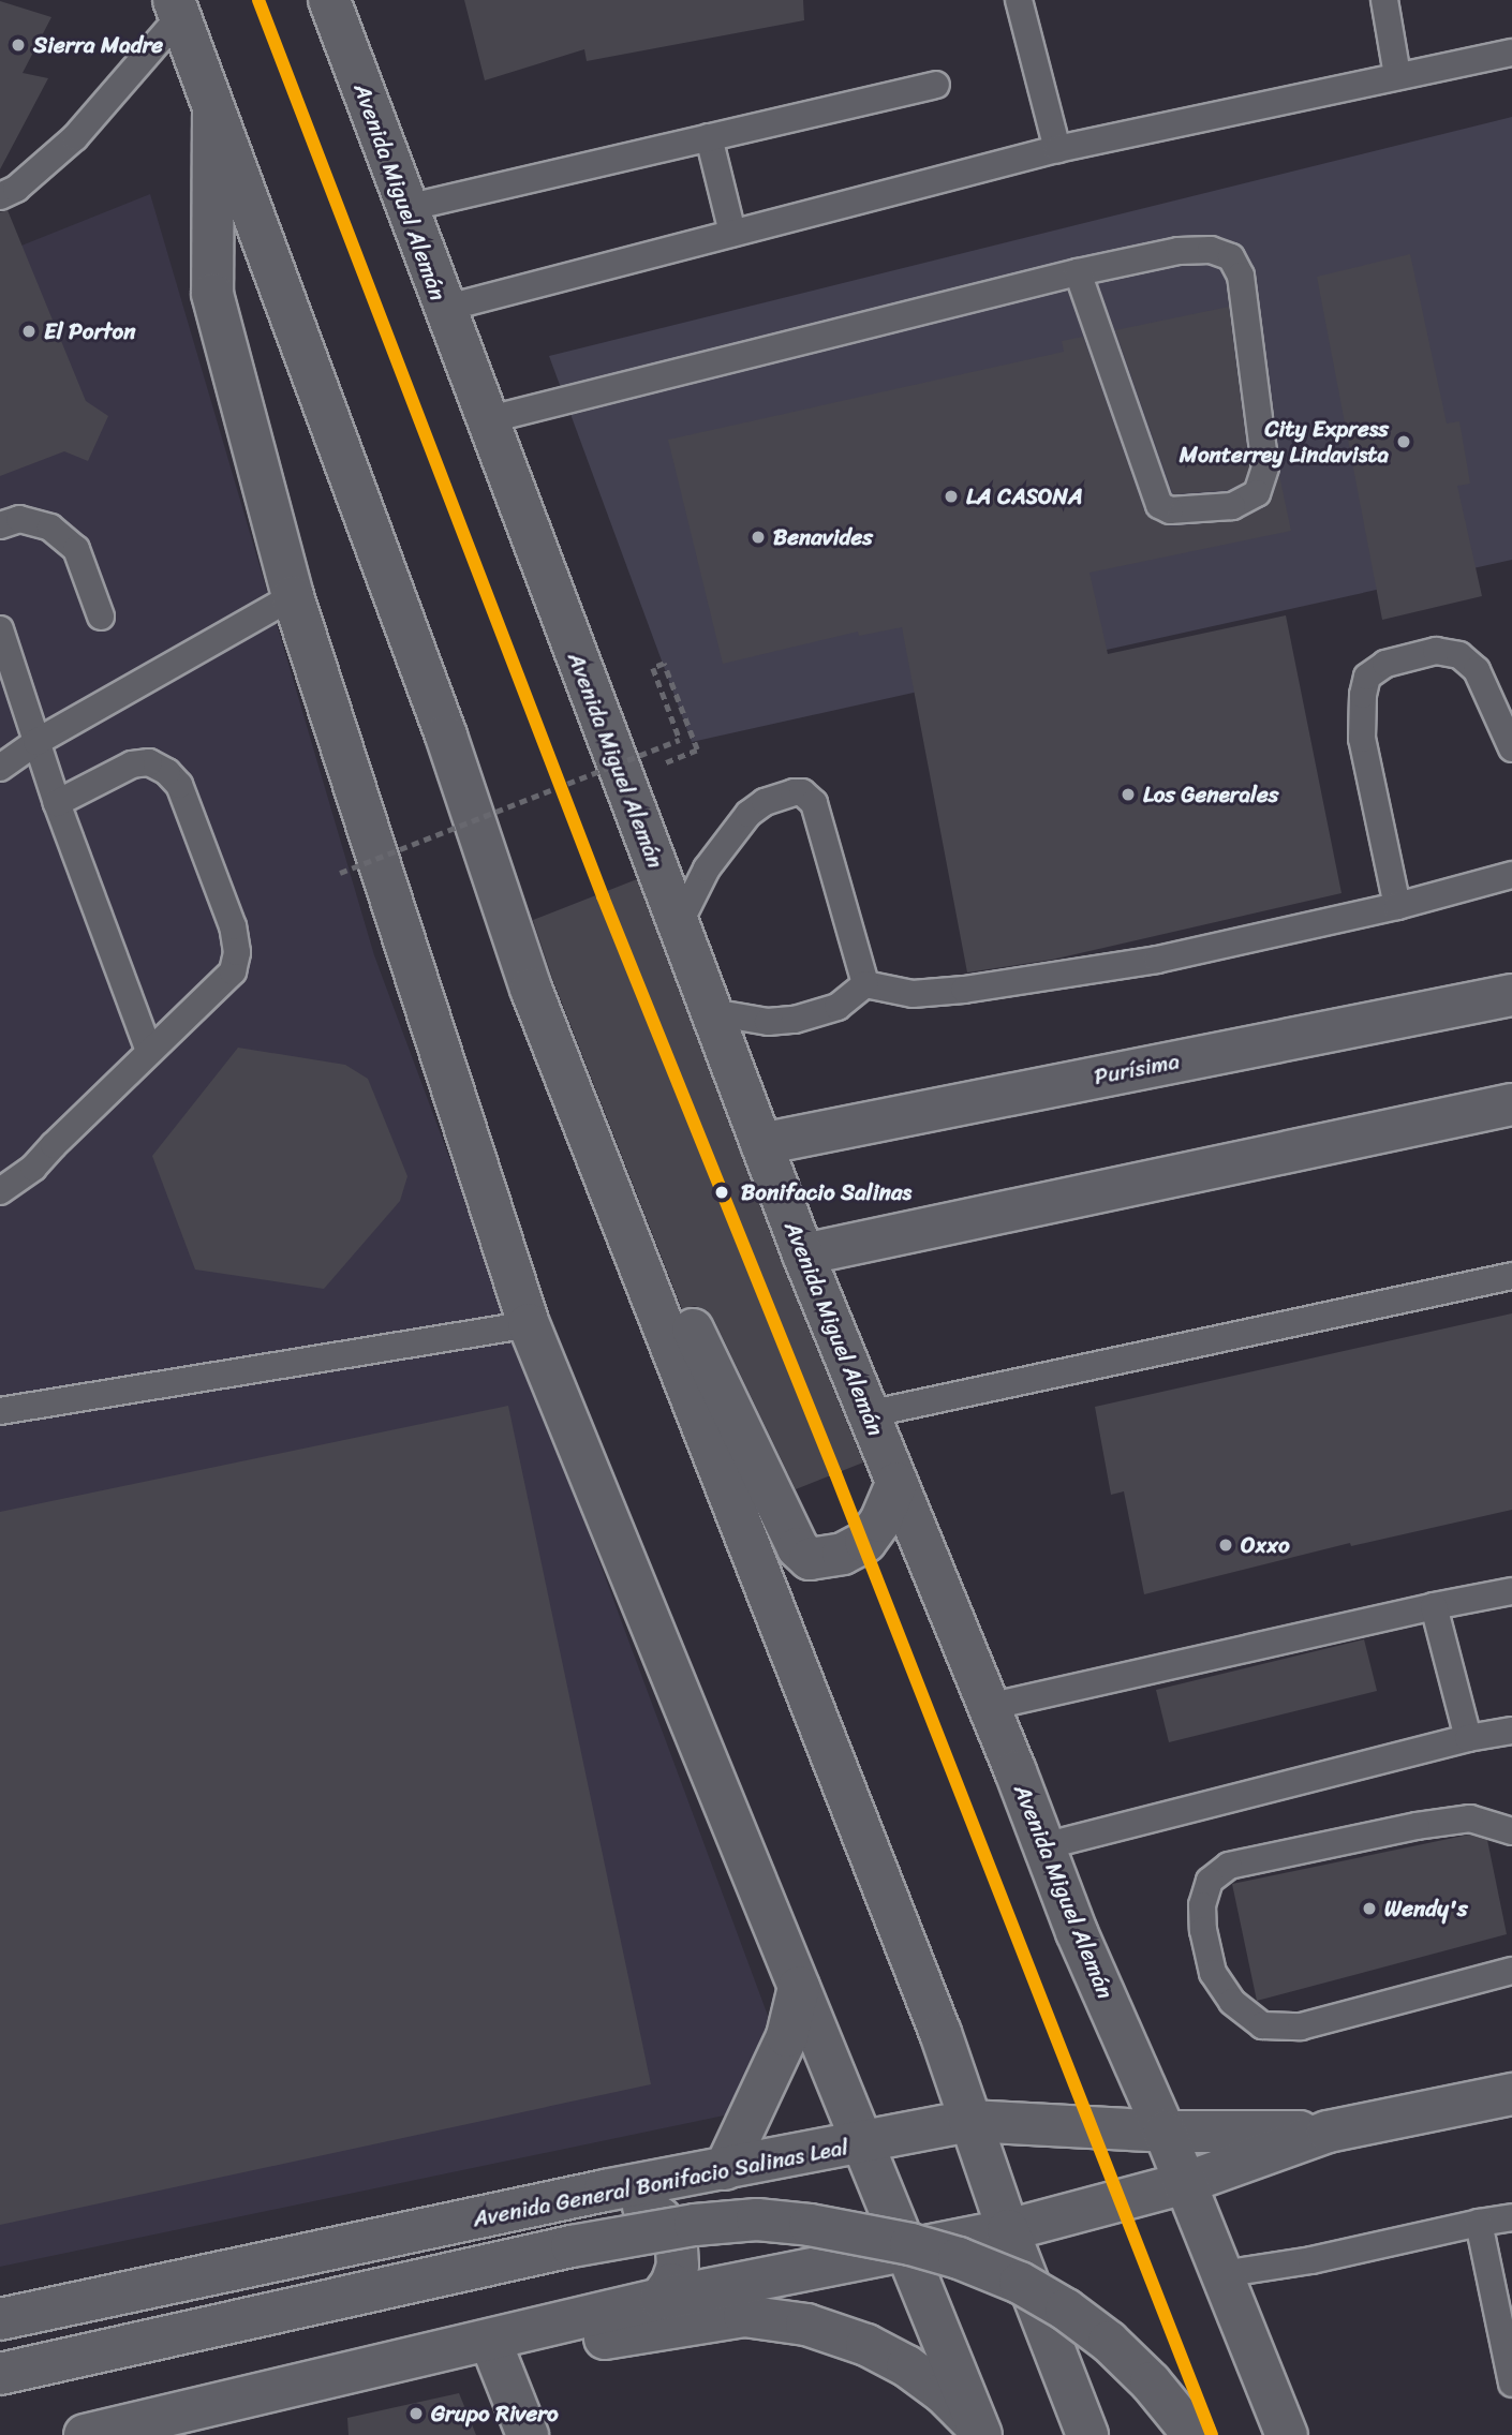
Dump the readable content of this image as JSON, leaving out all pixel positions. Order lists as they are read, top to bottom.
{
  "streets": {
    "main road": ["Avenida Miguel Alemán", "Purísima", "Avenida General Bonifacio Salinas Leal"]
  },
  "crossings": [
    ["Avenida Miguel Alemán", "Purísima"],
    ["Avenida Miguel Alemán", "Avenida General Bonifacio Salinas Leal"]
  ],
  "places": [
    "Sierra Madre",
    "El Porton",
    "City Express Monterrey Lindavista",
    "LA CASONA",
    "Benavides",
    "Los Generales",
    "Bonifacio Salinas",
    "Oxxo",
    "Wendy's",
    "Grupo Rivero"
  ]
}
